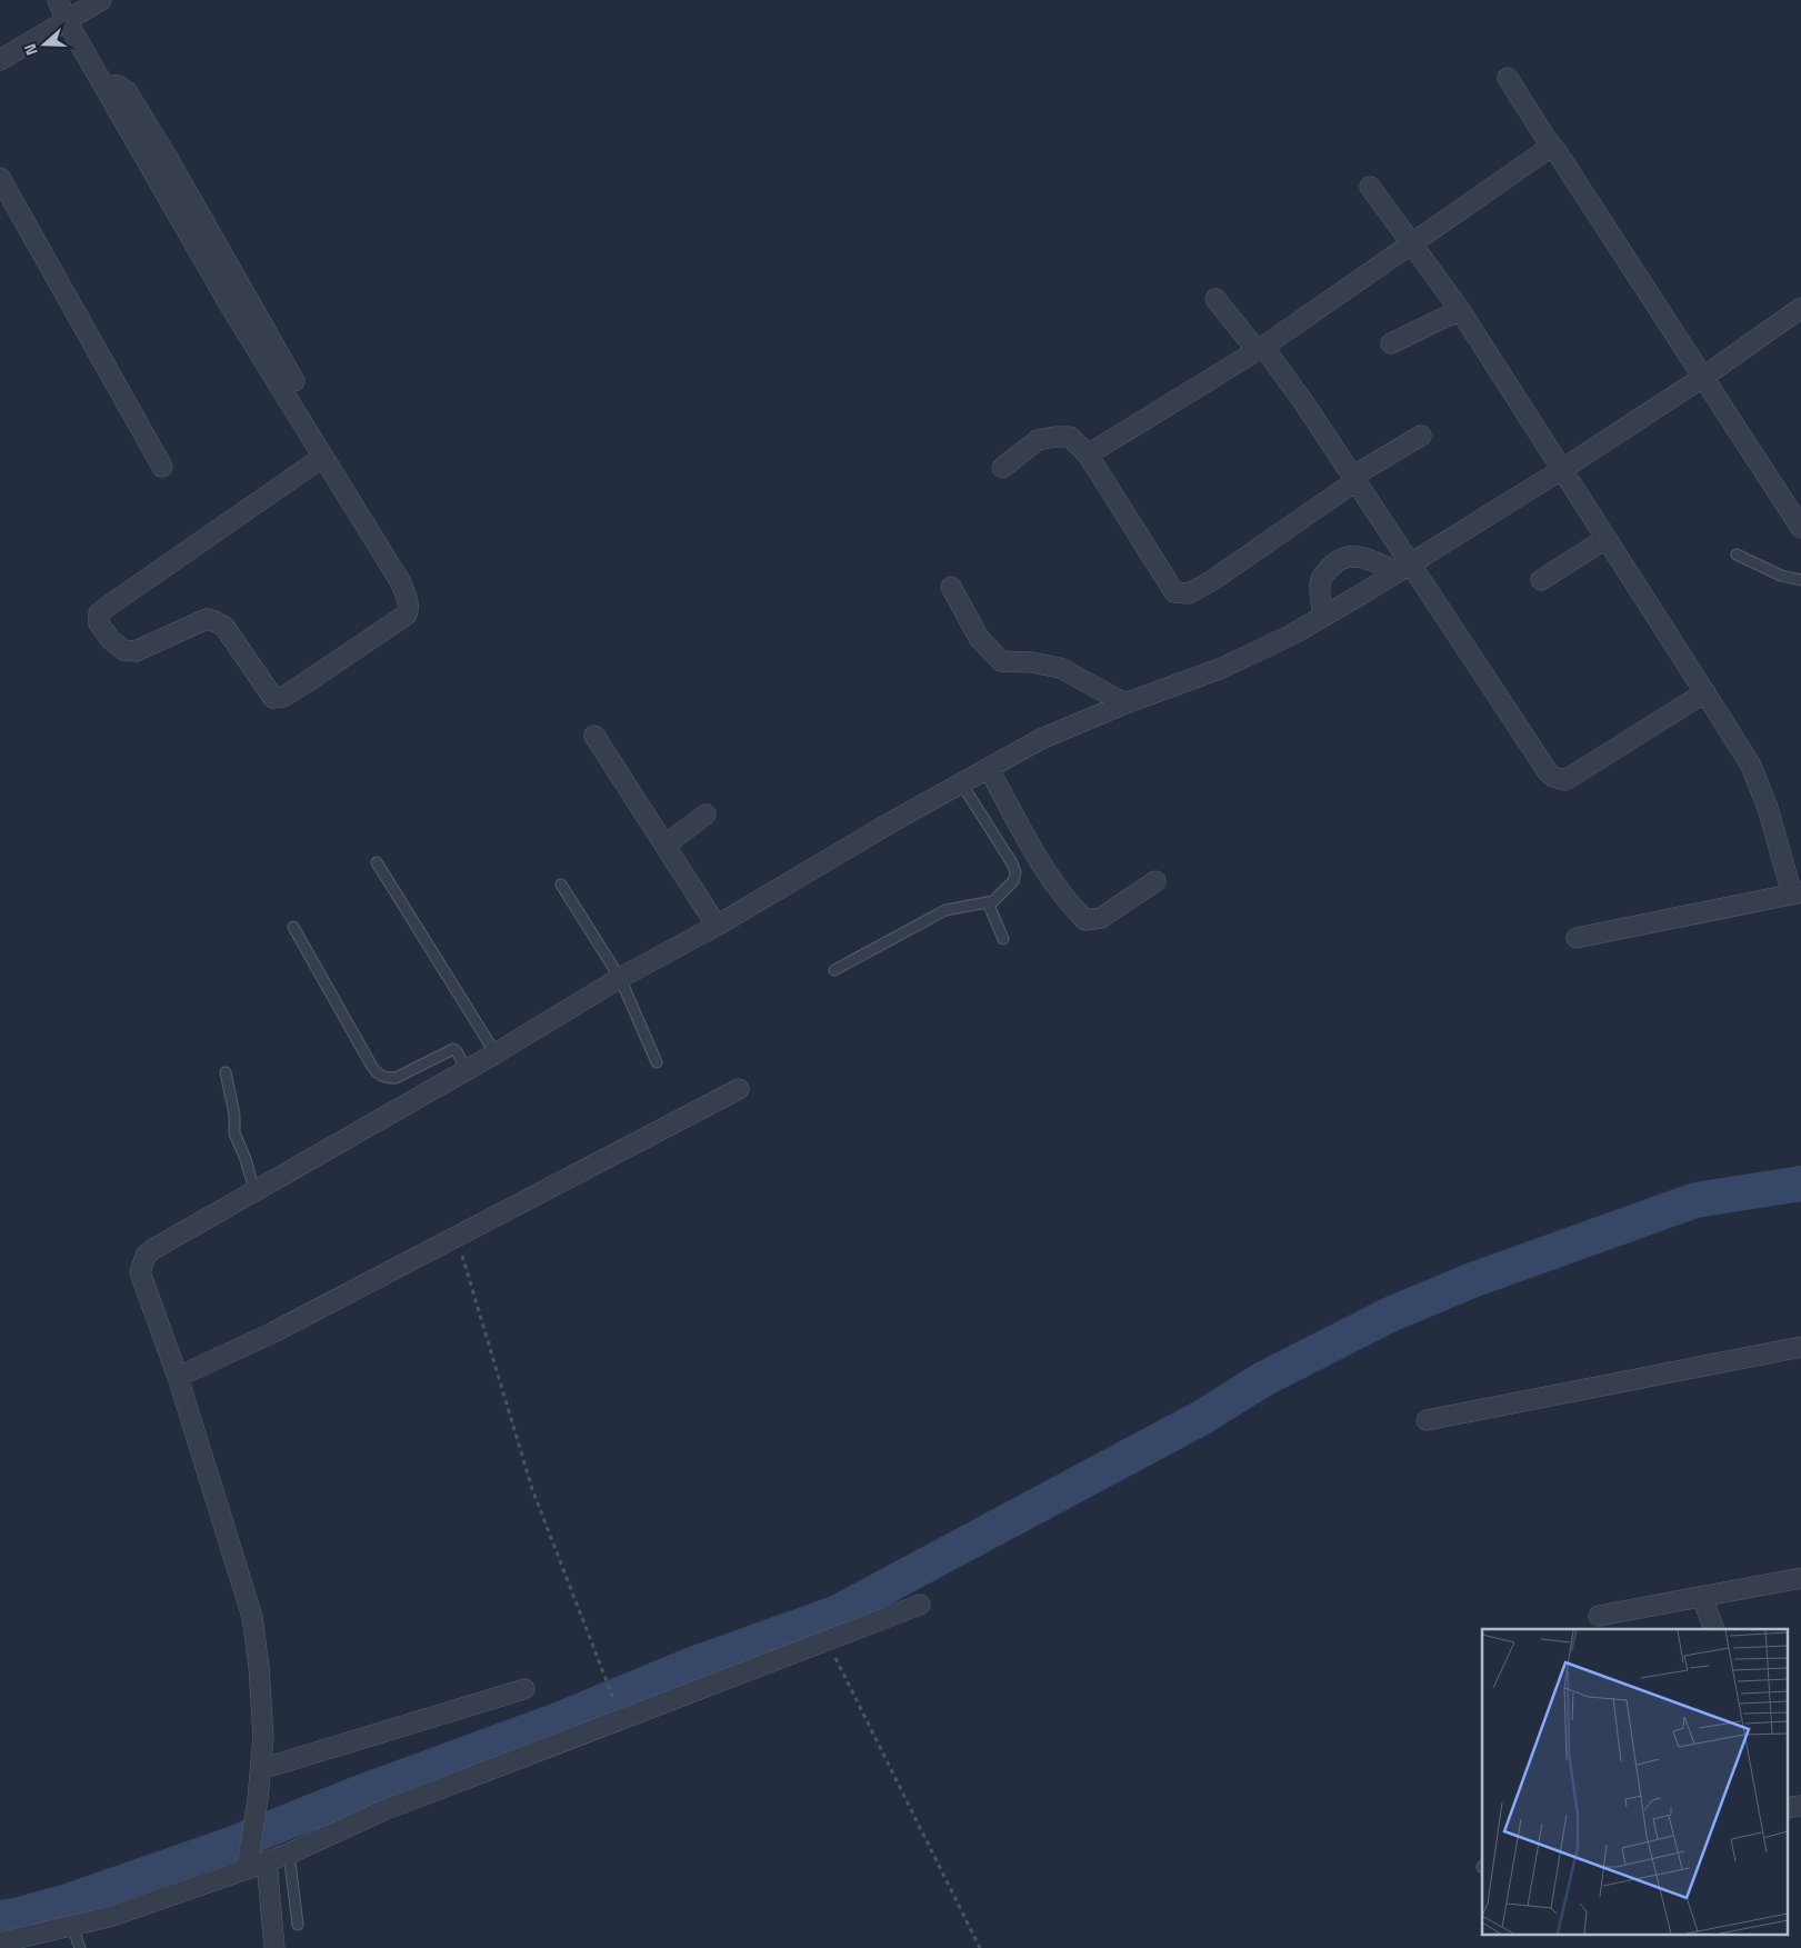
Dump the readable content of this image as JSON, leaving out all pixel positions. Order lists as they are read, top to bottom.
{
  "north": "left"
}
